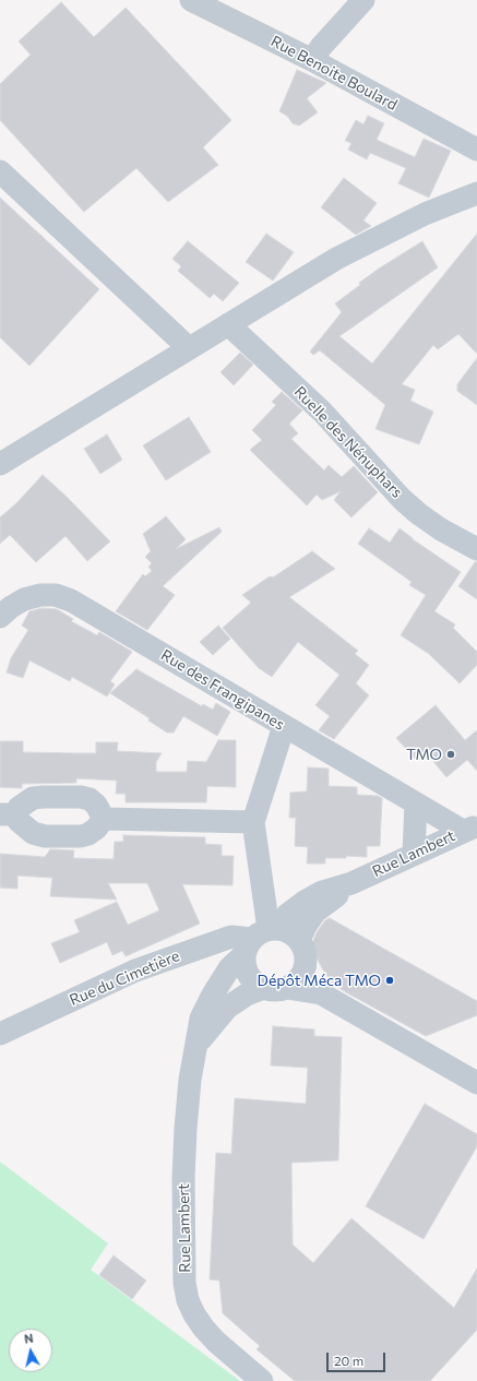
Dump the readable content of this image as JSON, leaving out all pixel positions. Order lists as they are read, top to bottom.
{
  "streets": {
    "street": [
      "Rue Benoite Boulard",
      "Ruelle des Nénuphars",
      "Rue des Frangipanes",
      "Rue Lambert",
      "Rue du Cimetière"
    ]
  },
  "crossings": [
    ["Rue des Frangipanes", "Rue Lambert"],
    ["Rue Lambert", "Rue du Cimetière"]
  ],
  "places": ["TMO", "Dépôt Méca TMO"],
  "scale_bar": "20 m",
  "north": "top"
}
